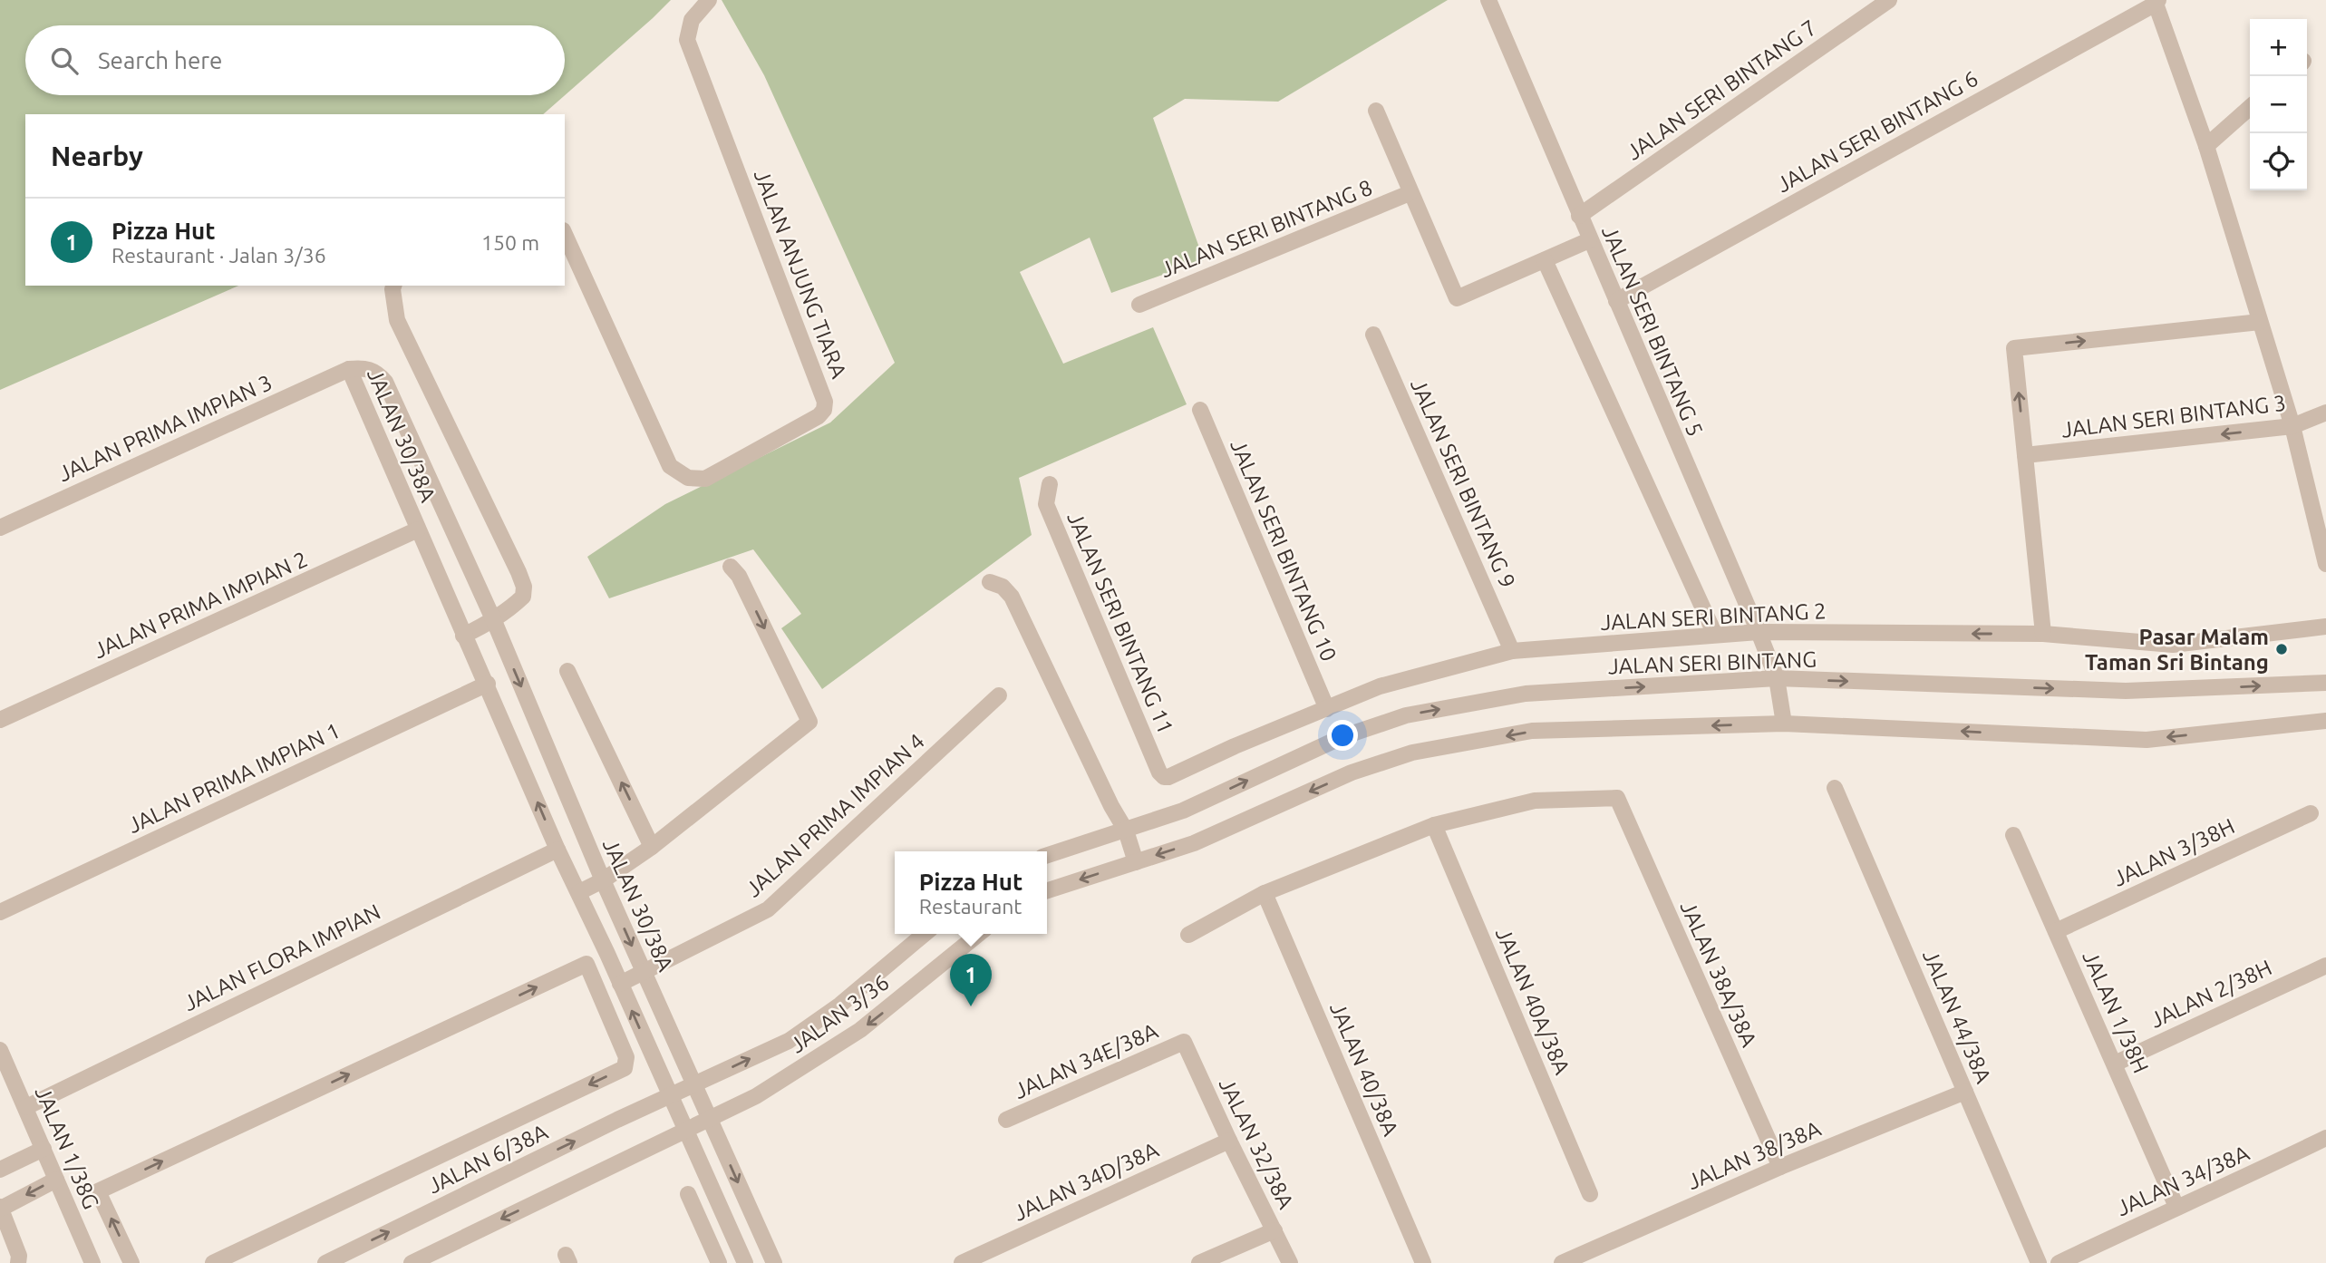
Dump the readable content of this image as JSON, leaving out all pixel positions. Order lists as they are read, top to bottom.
{
  "streets": {
    "street": [
      "JALAN SERI BINTANG 7",
      "JALAN SERI BINTANG 6",
      "JALAN SERI BINTANG 8",
      "JALAN ANJUNG TIARA",
      "JALAN SERI BINTANG 5",
      "JALAN SERI BINTANG 3",
      "JALAN PRIMA IMPIAN 3",
      "JALAN 30/38A",
      "JALAN SERI BINTANG 9",
      "JALAN SERI BINTANG 10",
      "JALAN PRIMA IMPIAN 2",
      "JALAN SERI BINTANG 2",
      "JALAN SERI BINTANG 11",
      "JALAN SERI BINTANG",
      "JALAN PRIMA IMPIAN 1",
      "JALAN PRIMA IMPIAN 4",
      "JALAN 3/38H",
      "JALAN FLORA IMPIAN",
      "JALAN 38A/38A",
      "JALAN 2/38H",
      "JALAN 40A/38A",
      "JALAN 1/38H",
      "JALAN 3/36",
      "JALAN 44/38A",
      "JALAN 34E/38A",
      "JALAN 40/38A",
      "JALAN 32/38A",
      "JALAN 1/38G",
      "JALAN 38/38A",
      "JALAN 6/38A",
      "JALAN 34/38A",
      "JALAN 34D/38A"
    ]
  },
  "crossings": [
    ["JALAN SERI BINTANG 7", "JALAN SERI BINTANG 5"],
    ["JALAN SERI BINTANG 6", "JALAN SERI BINTANG 5"],
    ["JALAN SERI BINTANG 8", "JALAN SERI BINTANG 5"],
    ["JALAN SERI BINTANG 5", "JALAN SERI BINTANG 2"],
    ["JALAN SERI BINTANG 5", "JALAN SERI BINTANG"],
    ["JALAN PRIMA IMPIAN 3", "JALAN 30/38A"],
    ["JALAN 30/38A", "JALAN PRIMA IMPIAN 2"],
    ["JALAN 30/38A", "JALAN PRIMA IMPIAN 1"],
    ["JALAN 30/38A", "JALAN PRIMA IMPIAN 4"],
    ["JALAN 30/38A", "JALAN FLORA IMPIAN"],
    ["JALAN 30/38A", "JALAN 3/36"],
    ["JALAN 30/38A", "JALAN 6/38A"],
    ["JALAN SERI BINTANG 9", "JALAN SERI BINTANG 2"],
    ["JALAN SERI BINTANG 10", "JALAN SERI BINTANG 2"],
    ["JALAN SERI BINTANG 2", "JALAN SERI BINTANG 11"],
    ["JALAN 3/38H", "JALAN 1/38H"],
    ["JALAN FLORA IMPIAN", "JALAN 1/38G"],
    ["JALAN 38A/38A", "JALAN 40A/38A"],
    ["JALAN 38A/38A", "JALAN 38/38A"],
    ["JALAN 2/38H", "JALAN 1/38H"],
    ["JALAN 1/38H", "JALAN 34/38A"],
    ["JALAN 3/36", "JALAN 6/38A"],
    ["JALAN 44/38A", "JALAN 38/38A"],
    ["JALAN 34E/38A", "JALAN 32/38A"],
    ["JALAN 32/38A", "JALAN 34D/38A"]
  ],
  "one_way": ["JALAN SERI BINTANG 3"],
  "places": ["Pasar Malam Taman Sri Bintang"],
  "page": {
    "map_buttons": ["+", "−"],
    "search": "Search here",
    "heading": "Nearby",
    "list": [
      {
        "mark": "1",
        "name": "Pizza Hut",
        "note": "Restaurant · Jalan 3/36",
        "value": "150 m"
      }
    ],
    "popup": ["Pizza Hut", "Restaurant"],
    "pins": "1"
  }
}
